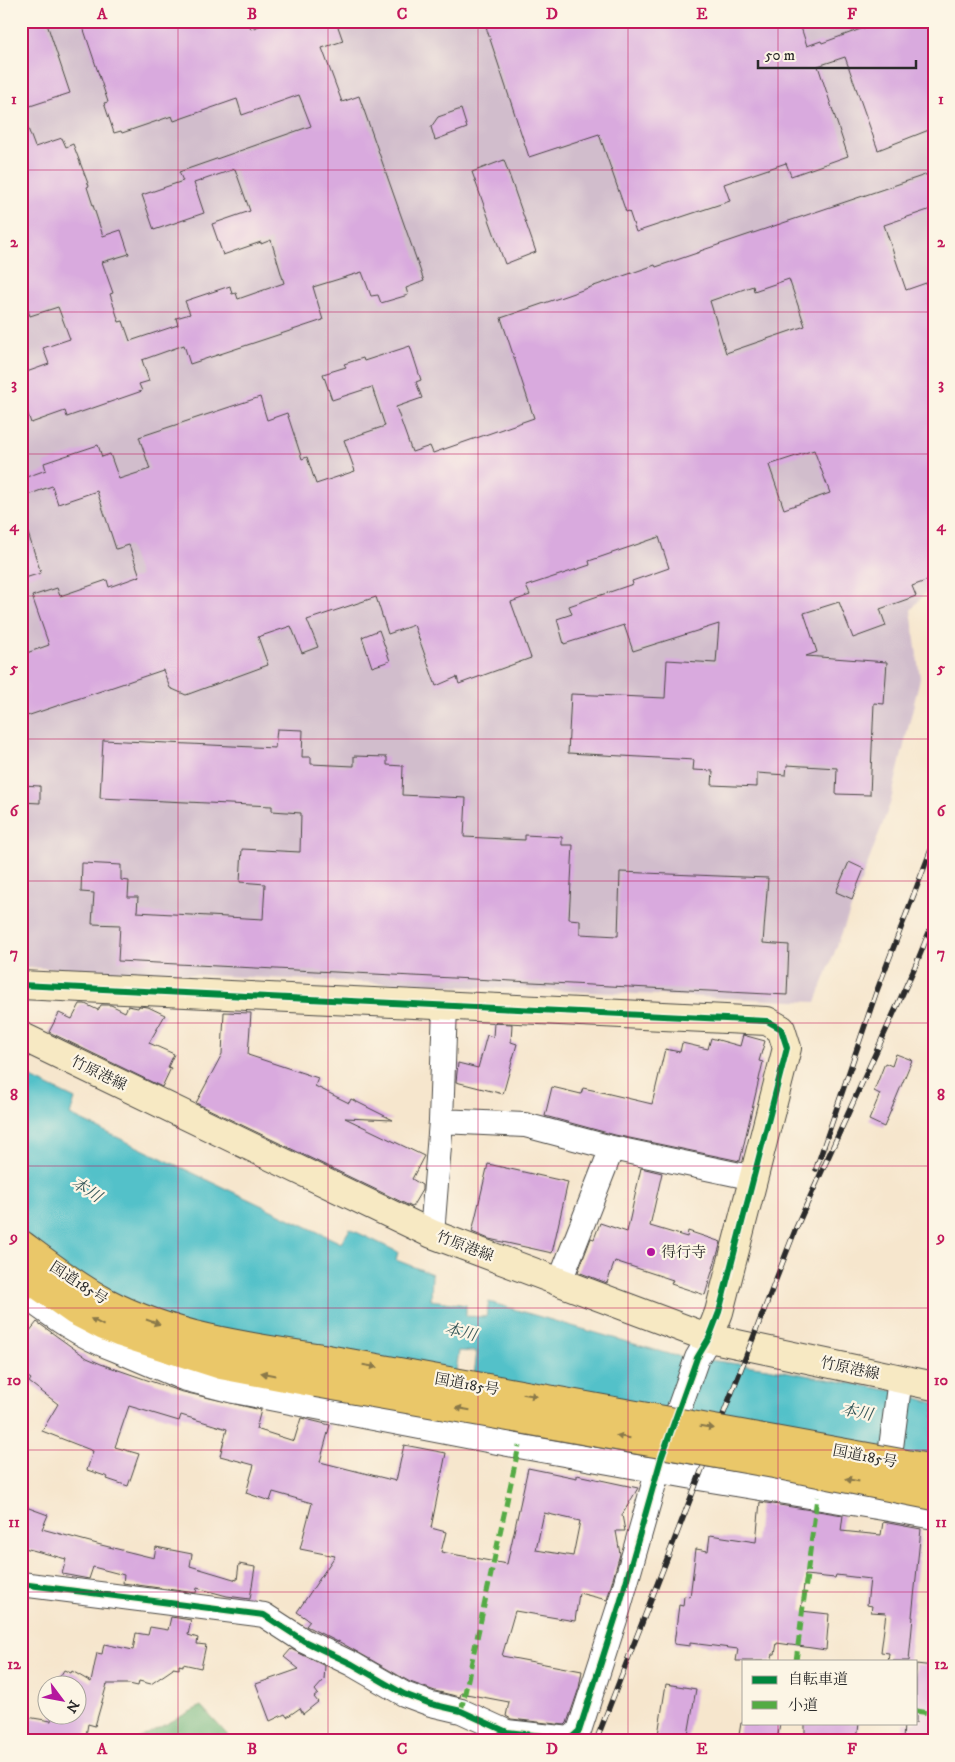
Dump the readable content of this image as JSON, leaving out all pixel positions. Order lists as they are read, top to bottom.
{
  "streets": {
    "highway": ["国道185号"],
    "street": ["竹原港線"]
  },
  "water": ["本川"],
  "places": ["得行寺"],
  "legend": ["自転車道", "小道"],
  "scale_bar": "50 m",
  "north": "bottom right",
  "grid": {
    "columns": [
      "A",
      "B",
      "C",
      "D",
      "E",
      "F"
    ],
    "rows": [
      "1",
      "2",
      "3",
      "4",
      "5",
      "6",
      "7",
      "8",
      "9",
      "10",
      "11",
      "12"
    ]
  }
}
